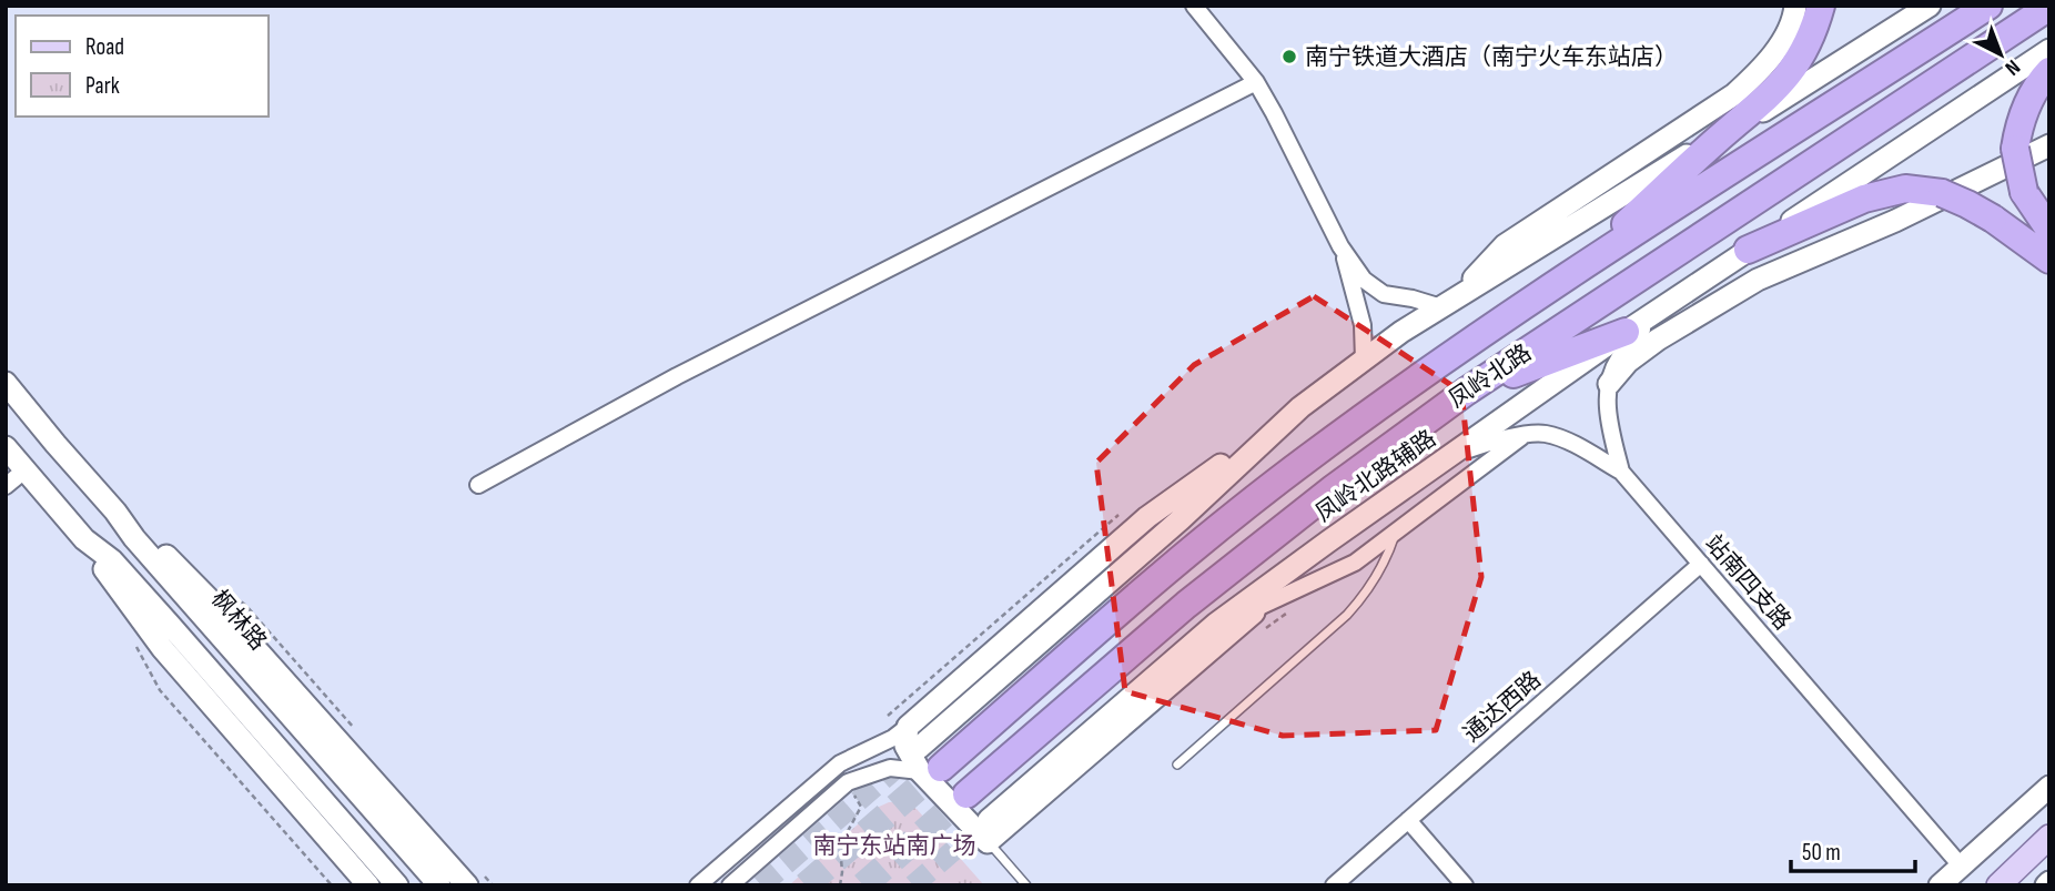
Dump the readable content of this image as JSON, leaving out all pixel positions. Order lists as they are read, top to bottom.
{
  "streets": {
    "highway": ["凤岭北路"],
    "main road": ["凤岭北路辅路", "枫林路"],
    "street": ["站南四支路", "通达西路"]
  },
  "crossings": [
    ["凤岭北路辅路", "站南四支路"],
    ["站南四支路", "通达西路"]
  ],
  "parks": ["南宁东站南广场"],
  "places": ["南宁铁道大酒店（南宁火车东站店）"],
  "legend": ["Road", "Park"],
  "scale_bar": "50 m",
  "north": "bottom right"
}
